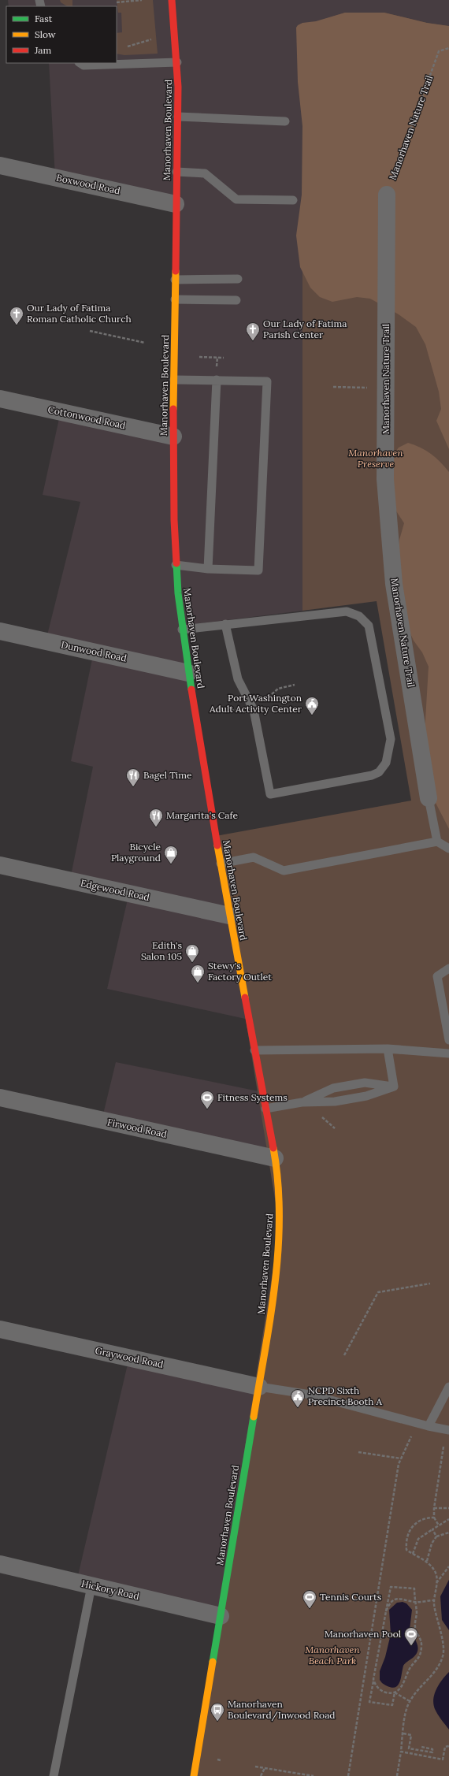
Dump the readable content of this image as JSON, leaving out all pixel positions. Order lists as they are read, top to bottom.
{
  "streets": {
    "street": [
      "Manorhaven Nature Trail",
      "Manorhaven Boulevard",
      "Boxwood Road",
      "Cottonwood Road",
      "Dunwood Road",
      "Edgewood Road",
      "Firwood Road",
      "Graywood Road",
      "Hickory Road"
    ]
  },
  "crossings": [
    ["Manorhaven Boulevard", "Boxwood Road"],
    ["Manorhaven Boulevard", "Cottonwood Road"],
    ["Manorhaven Boulevard", "Dunwood Road"],
    ["Manorhaven Boulevard", "Edgewood Road"],
    ["Manorhaven Boulevard", "Firwood Road"],
    ["Manorhaven Boulevard", "Graywood Road"],
    ["Manorhaven Boulevard", "Hickory Road"]
  ],
  "parks": ["Manorhaven Preserve", "Manorhaven Beach Park"],
  "places": {
    "church": ["Our Lady of Fatima Roman Catholic Church", "Our Lady of Fatima Parish Center"],
    "public building": ["Port Washington Adult Activity Center", "NCPD Sixth Precinct Booth A"],
    "restaurant": ["Bagel Time", "Margarita's Cafe"],
    "shop": ["Bicycle Playground", "Edith's Salon 105", "Stewy's Factory Outlet"],
    "sports": ["Fitness Systems", "Tennis Courts", "Manorhaven Pool"],
    "bus stop": ["Manorhaven Boulevard/Inwood Road"]
  },
  "legend": ["Fast", "Slow", "Jam"]
}
